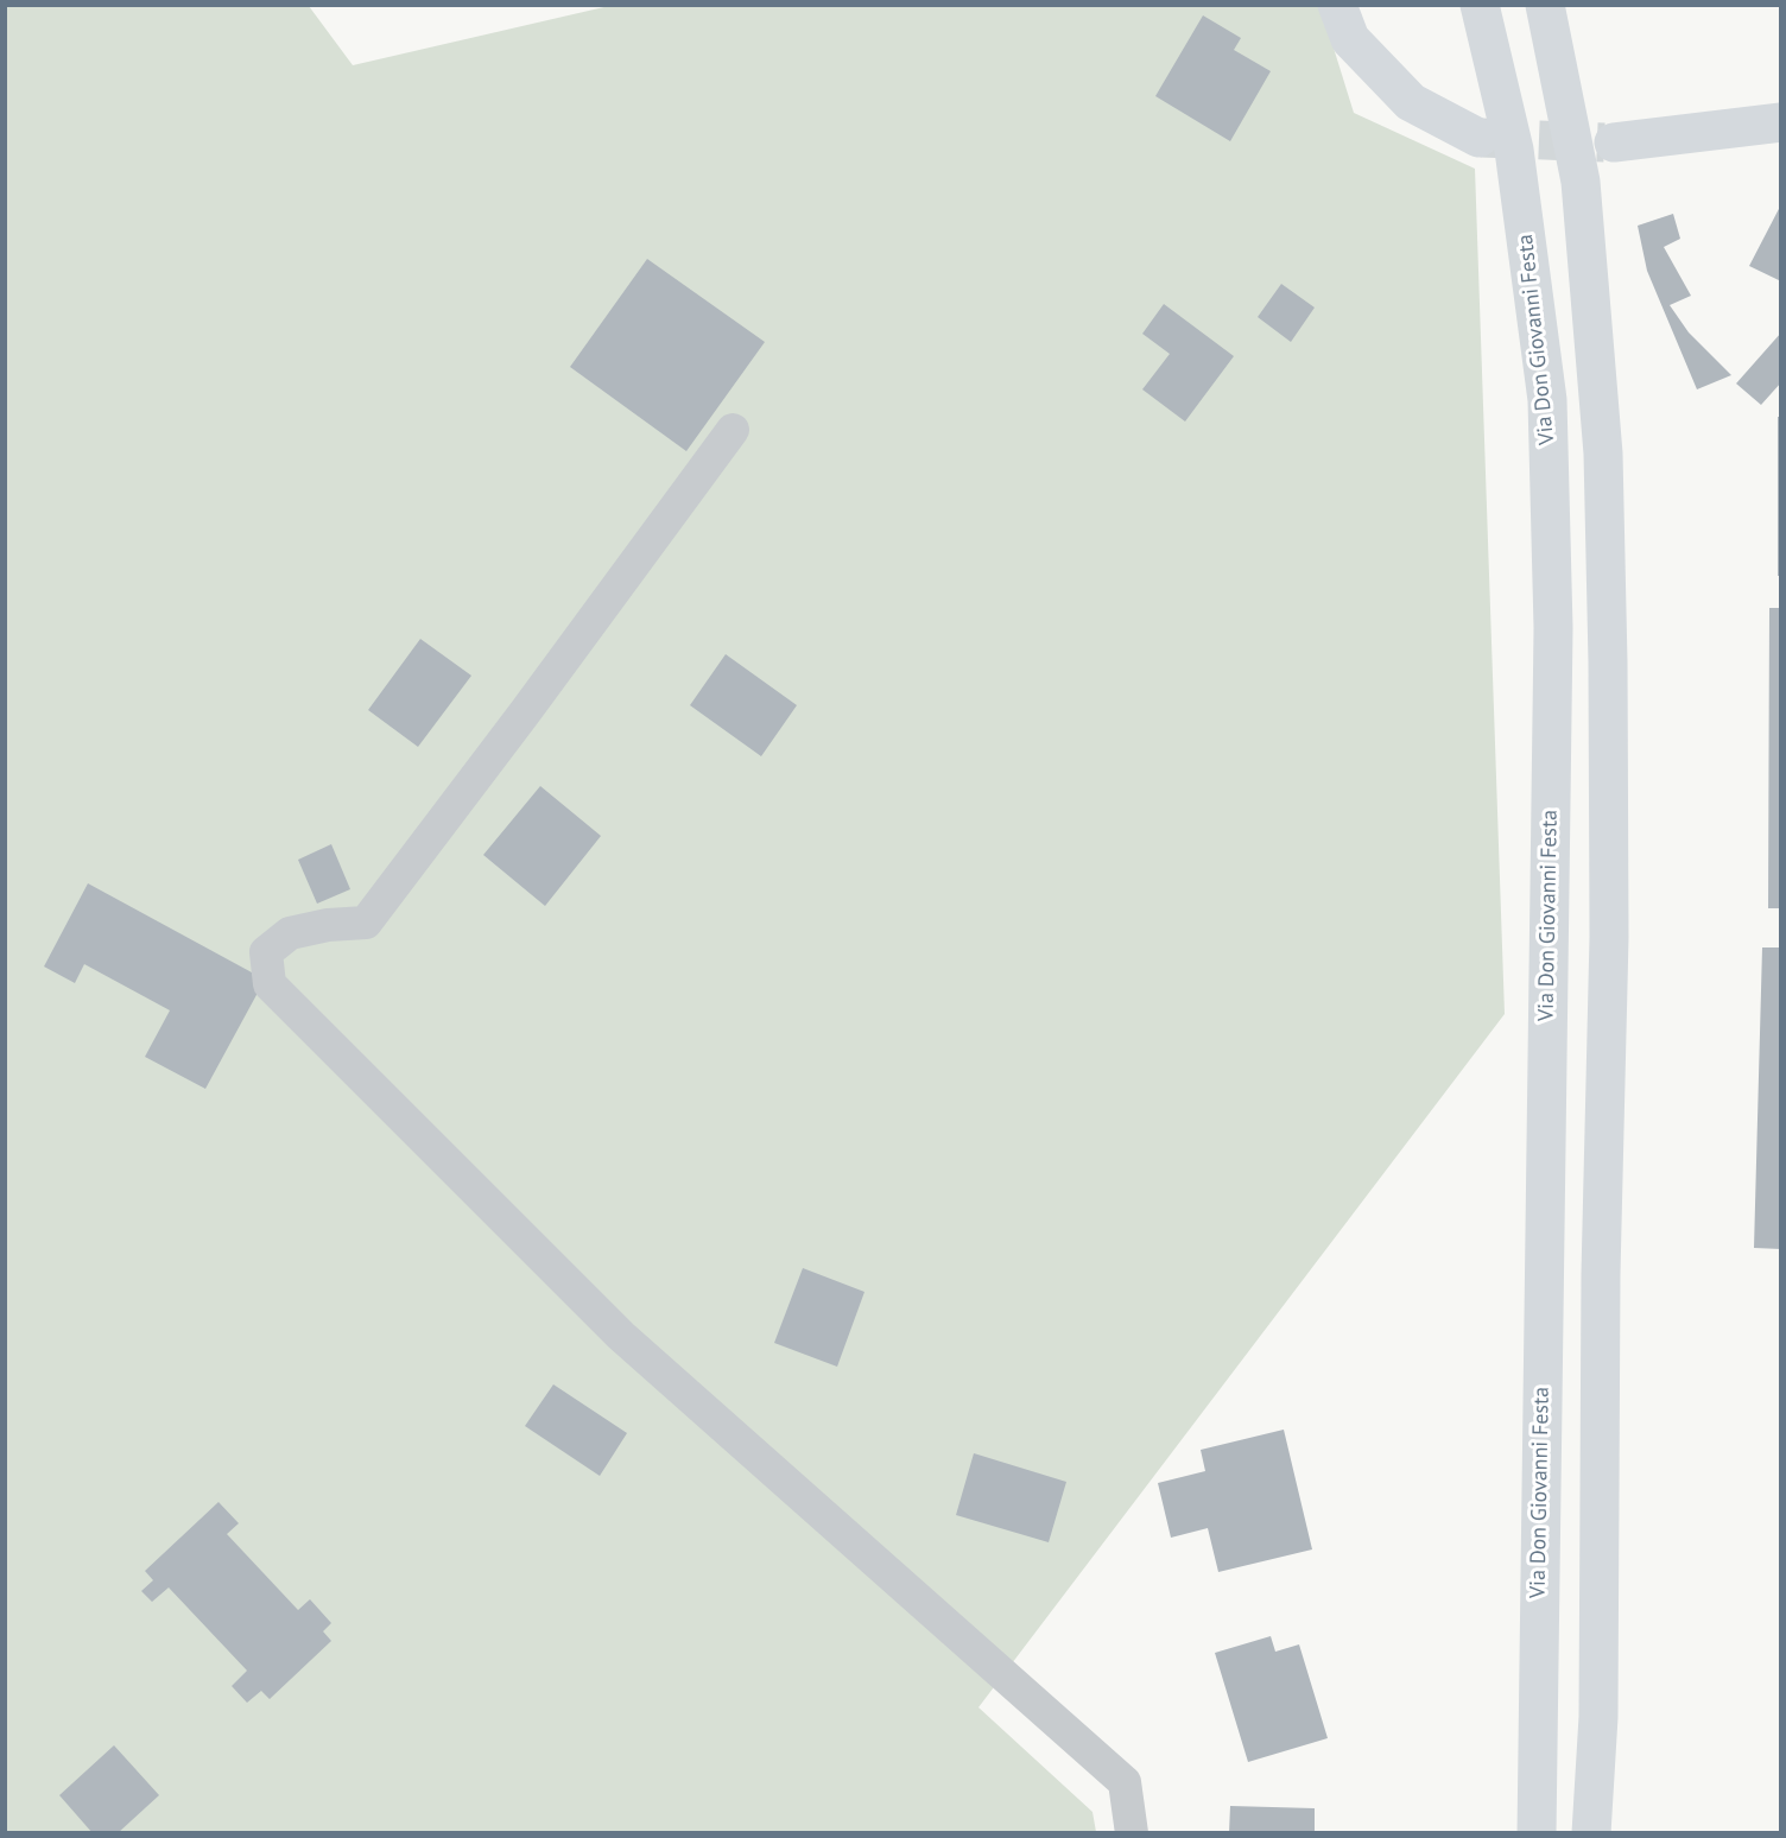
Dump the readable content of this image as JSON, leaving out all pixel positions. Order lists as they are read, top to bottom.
{
  "streets": {
    "main road": ["Via Don Giovanni Festa"]
  }
}
